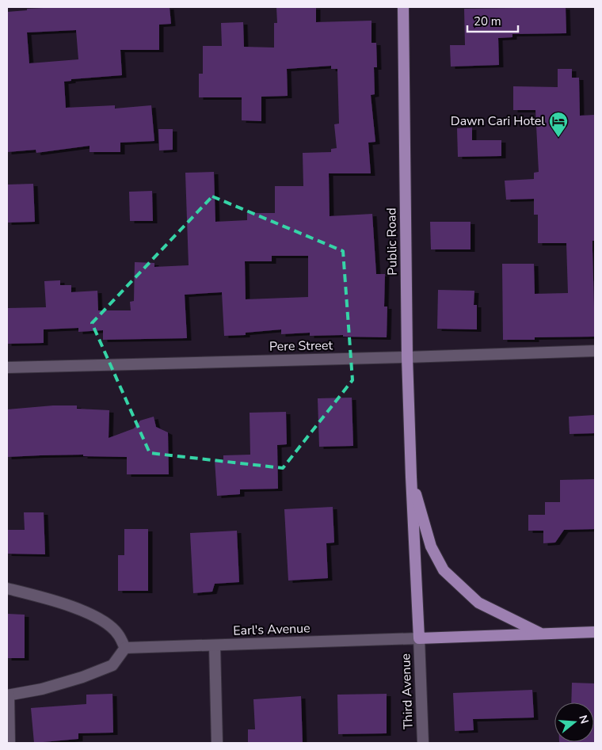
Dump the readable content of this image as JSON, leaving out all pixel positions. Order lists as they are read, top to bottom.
{
  "streets": {
    "main road": ["Public Road"],
    "street": ["Pere Street", "Earl's Avenue", "Third Avenue"]
  },
  "crossings": [
    ["Public Road", "Pere Street"],
    ["Earl's Avenue", "Third Avenue"]
  ],
  "places": {
    "hotel": ["Dawn Cari Hotel"]
  },
  "scale_bar": "20 m",
  "north": "right"
}
